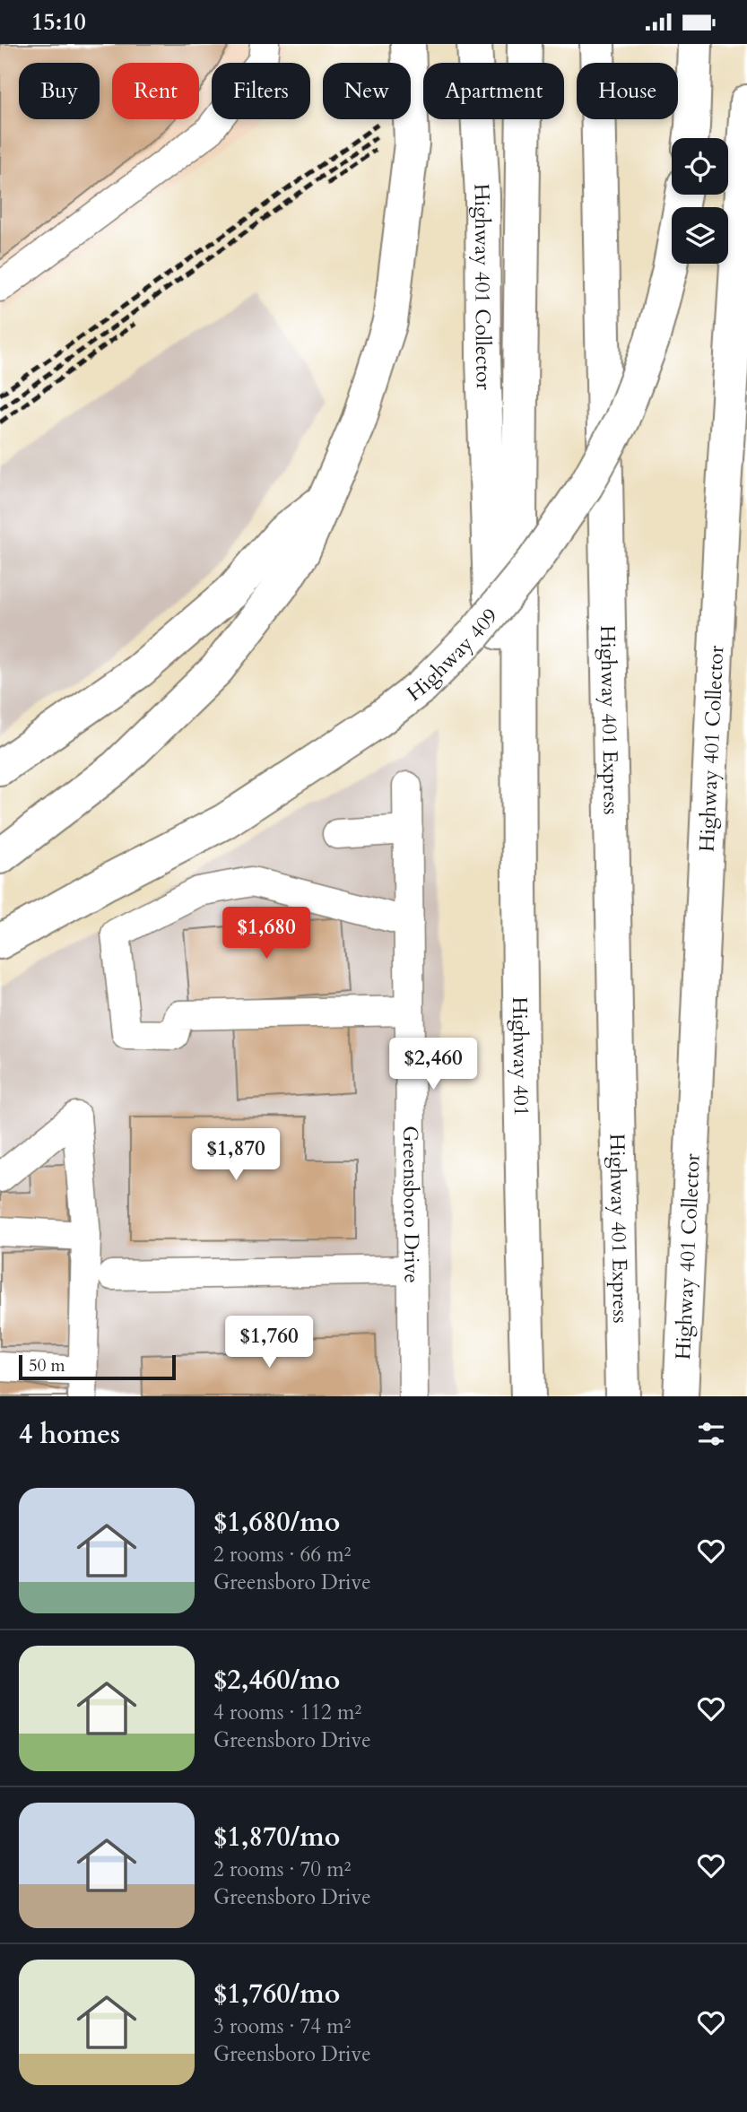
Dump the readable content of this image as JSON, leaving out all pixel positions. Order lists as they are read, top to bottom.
{
  "streets": {
    "highway": [
      "Highway 401 Collector",
      "Highway 409",
      "Highway 401 Express",
      "Highway 401"
    ],
    "street": ["Greensboro Drive"]
  },
  "crossings": [
    ["Highway 401 Collector", "Highway 401"]
  ],
  "scale_bar": "50 m",
  "page": {
    "status": "15:10",
    "chip": [
      "Buy",
      "Rent",
      "Filters",
      "New",
      "Apartment",
      "House"
    ],
    "price": [
      "$1,680",
      "$2,460",
      "$1,870",
      "$1,760"
    ],
    "scale": "50 m",
    "heading": "4 homes",
    "list": [
      {
        "name": "$1,680/mo",
        "note": "2 rooms · 66 m² · Greensboro Drive"
      },
      {
        "name": "$2,460/mo",
        "note": "4 rooms · 112 m² · Greensboro Drive"
      },
      {
        "name": "$1,870/mo",
        "note": "2 rooms · 70 m² · Greensboro Drive"
      },
      {
        "name": "$1,760/mo",
        "note": "3 rooms · 74 m² · Greensboro Drive"
      }
    ]
  }
}
